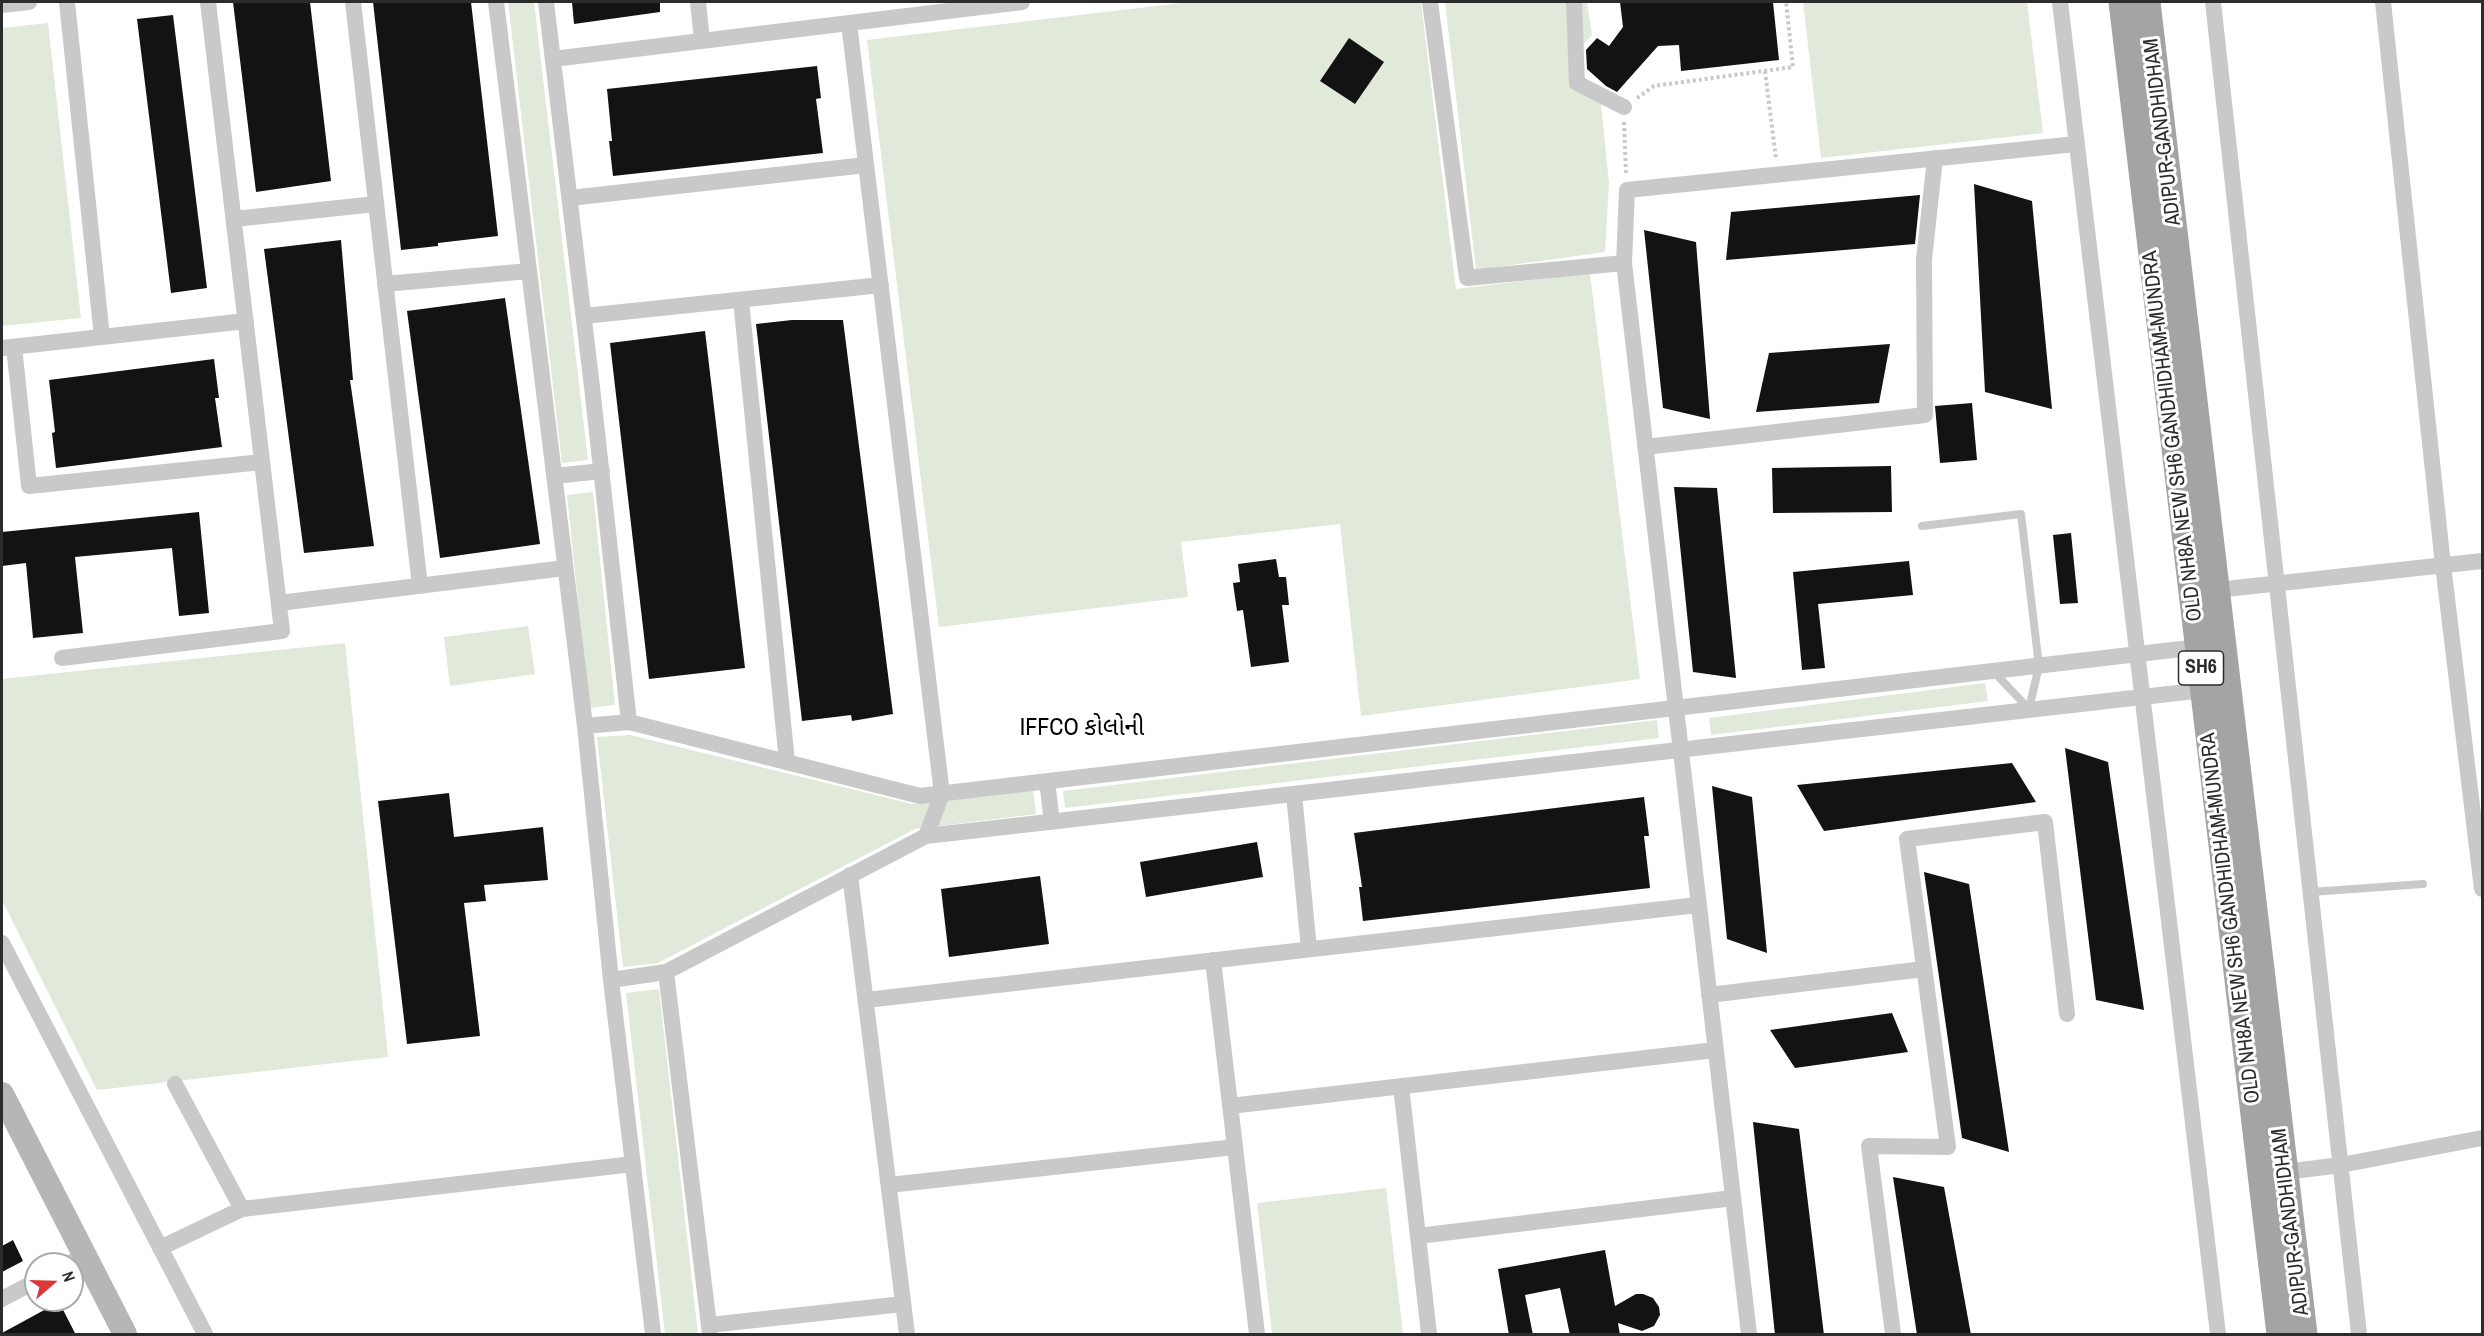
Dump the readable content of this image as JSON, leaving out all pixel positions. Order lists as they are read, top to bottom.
{
  "streets": {
    "main road": ["ADIPUR-GANDHIDHAM", "OLD NH8A NEW SH6 GANDHIDHAM-MUNDRA", "SH6"]
  },
  "crossings": [
    ["ADIPUR-GANDHIDHAM", "OLD NH8A NEW SH6 GANDHIDHAM-MUNDRA"]
  ],
  "districts": ["IFFCO કોલોની"],
  "north": "right"
}
